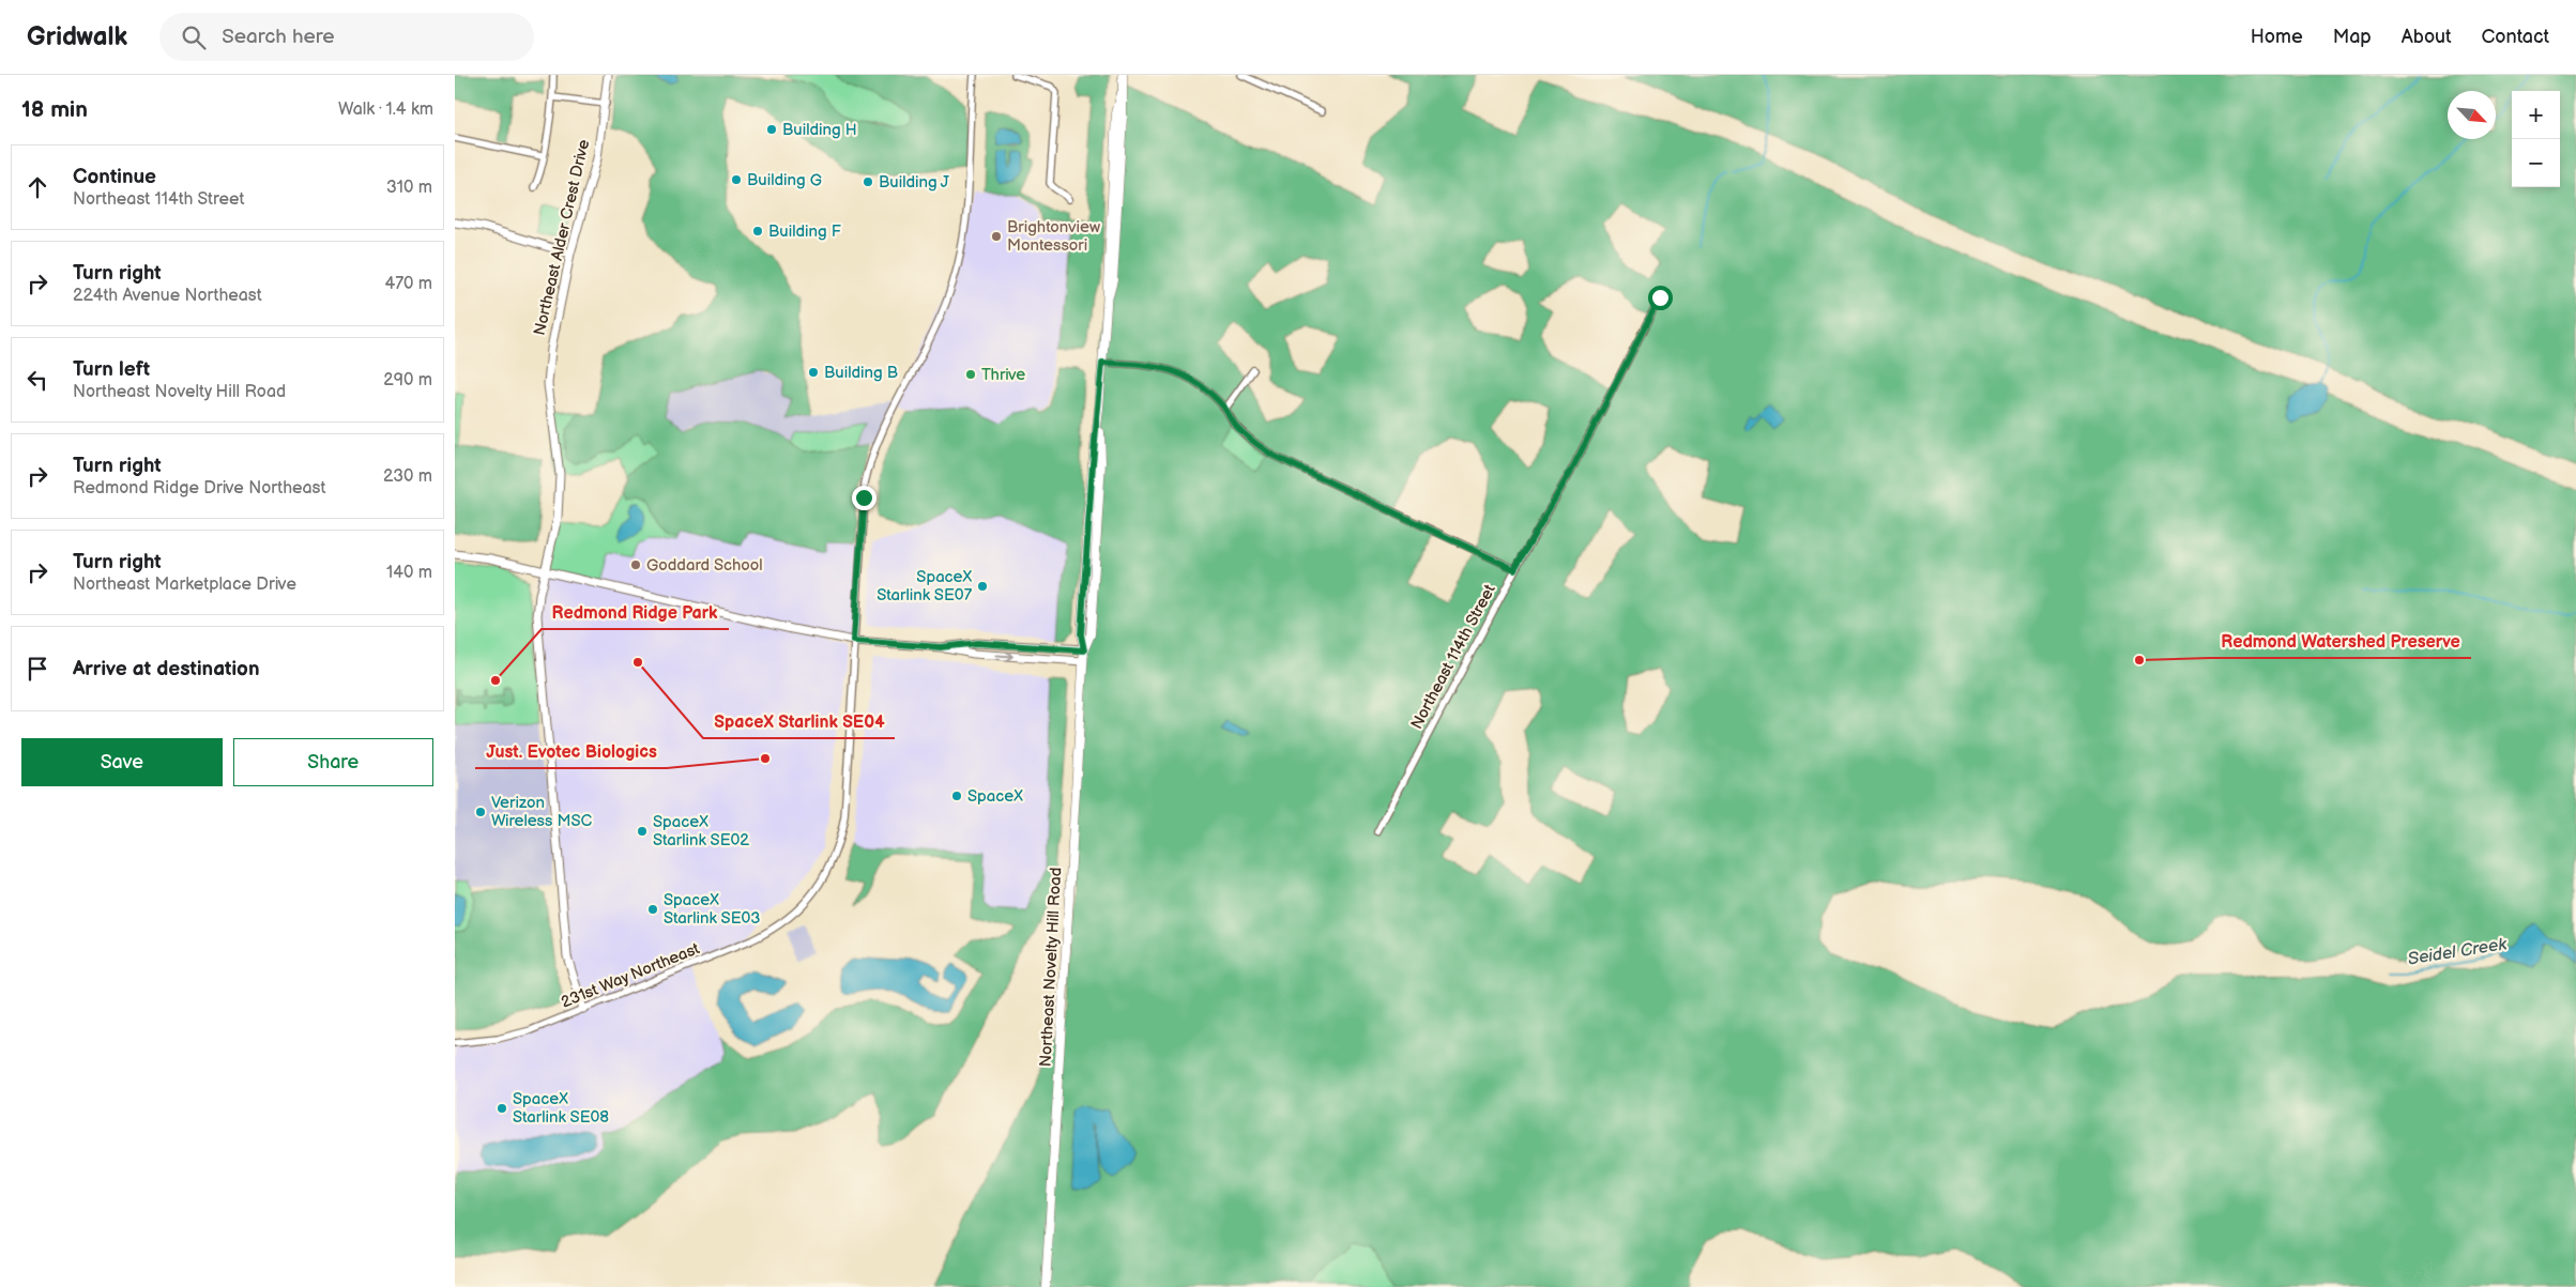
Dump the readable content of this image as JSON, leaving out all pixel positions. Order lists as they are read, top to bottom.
{
  "streets": {
    "main road": ["Northeast Novelty Hill Road"],
    "street": ["Northeast Alder Crest Drive", "Northeast 114th Street", "231st Way Northeast"]
  },
  "crossings": [
    ["Northeast Alder Crest Drive", "231st Way Northeast"]
  ],
  "water": ["Seidel Creek"],
  "places": [
    "Building H",
    "Building G",
    "Building J",
    "Building F",
    "Brightonview Montessori",
    "Building B",
    "Thrive",
    "Goddard School",
    "SpaceX Starlink SE07",
    "Redmond Watershed Preserve",
    "SpaceX Starlink SE04",
    "Redmond Ridge Park",
    "Just. Evotec Biologics",
    "SpaceX",
    "Verizon Wireless MSC",
    "SpaceX Starlink SE02",
    "SpaceX Starlink SE03",
    "SpaceX Starlink SE08"
  ],
  "north": "bottom right",
  "page": {
    "header": "Gridwalk",
    "search": "Search here",
    "nav": [
      "Home",
      "Map",
      "About",
      "Contact"
    ],
    "heading": ["18 min", "Walk · 1.4 km"],
    "map_buttons": ["+", "−"],
    "list": [
      ["Continue", "Northeast 114th Street", "310 m"],
      ["Turn right", "224th Avenue Northeast", "470 m"],
      ["Turn left", "Northeast Novelty Hill Road", "290 m"],
      ["Turn right", "Redmond Ridge Drive Northeast", "230 m"],
      ["Turn right", "Northeast Marketplace Drive", "140 m"],
      "Arrive at destination"
    ],
    "buttons": ["Save", "Share"]
  }
}
